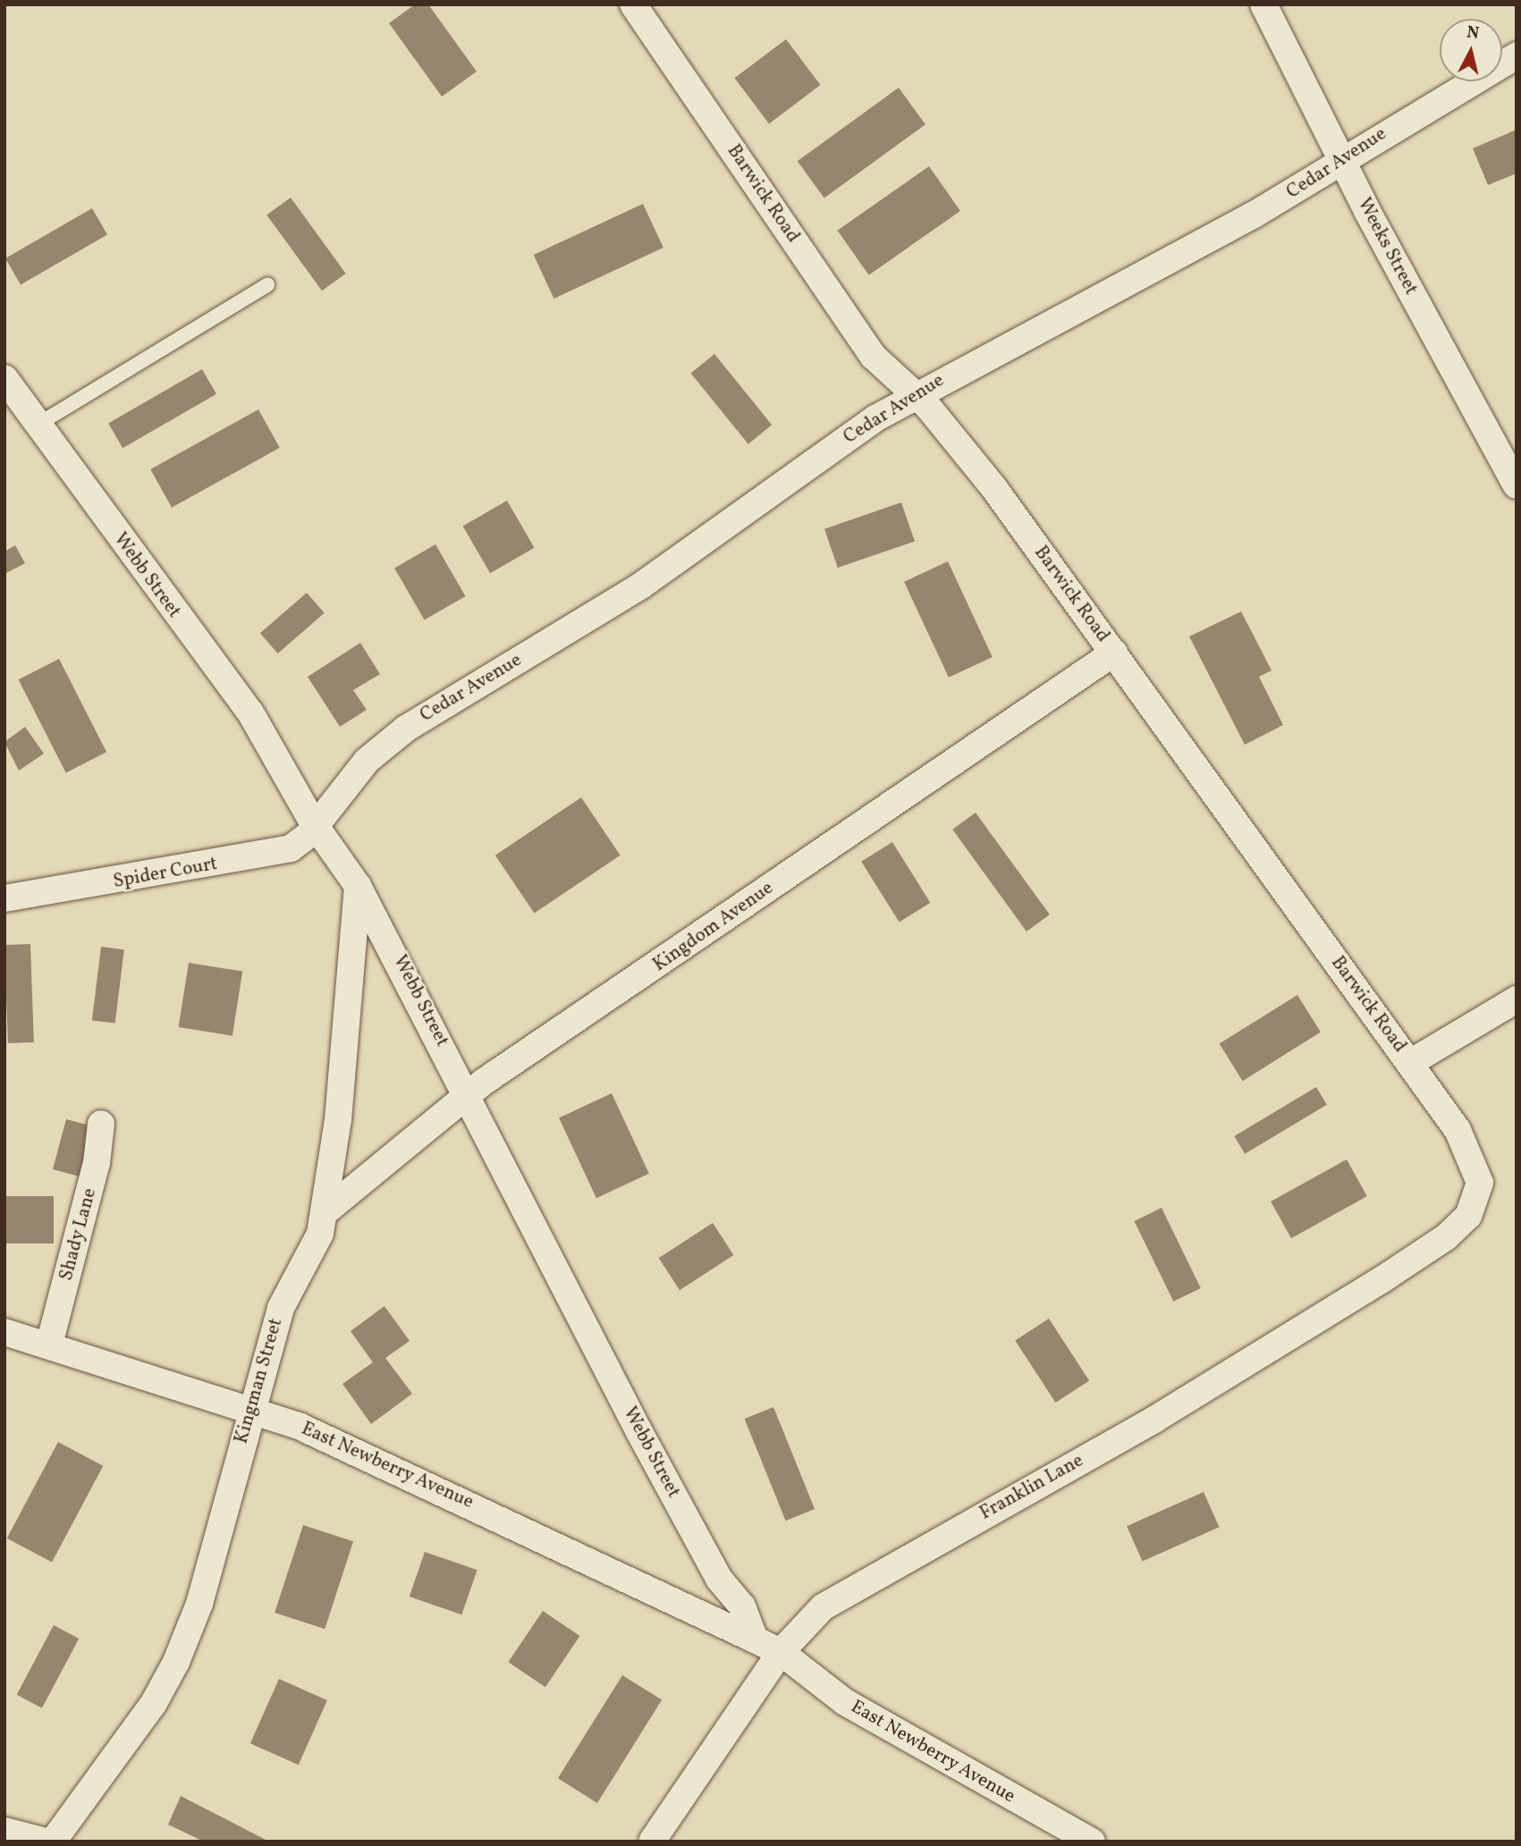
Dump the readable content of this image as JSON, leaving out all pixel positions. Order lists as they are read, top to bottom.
{
  "streets": {
    "street": [
      "Cedar Avenue",
      "Barwick Road",
      "Weeks Street",
      "Webb Street",
      "Spider Court",
      "Kingdom Avenue",
      "Shady Lane",
      "Kingman Street",
      "East Newberry Avenue",
      "Franklin Lane"
    ]
  },
  "crossings": [
    ["Cedar Avenue", "Barwick Road"],
    ["Cedar Avenue", "Weeks Street"],
    ["Cedar Avenue", "Webb Street"],
    ["Cedar Avenue", "Spider Court"],
    ["Barwick Road", "Kingdom Avenue"],
    ["Barwick Road", "Franklin Lane"],
    ["Webb Street", "Spider Court"],
    ["Webb Street", "Kingdom Avenue"],
    ["Webb Street", "Kingman Street"],
    ["Webb Street", "East Newberry Avenue"],
    ["Kingdom Avenue", "Kingman Street"],
    ["Shady Lane", "East Newberry Avenue"],
    ["Kingman Street", "East Newberry Avenue"],
    ["East Newberry Avenue", "Franklin Lane"]
  ],
  "north": "top"
}
